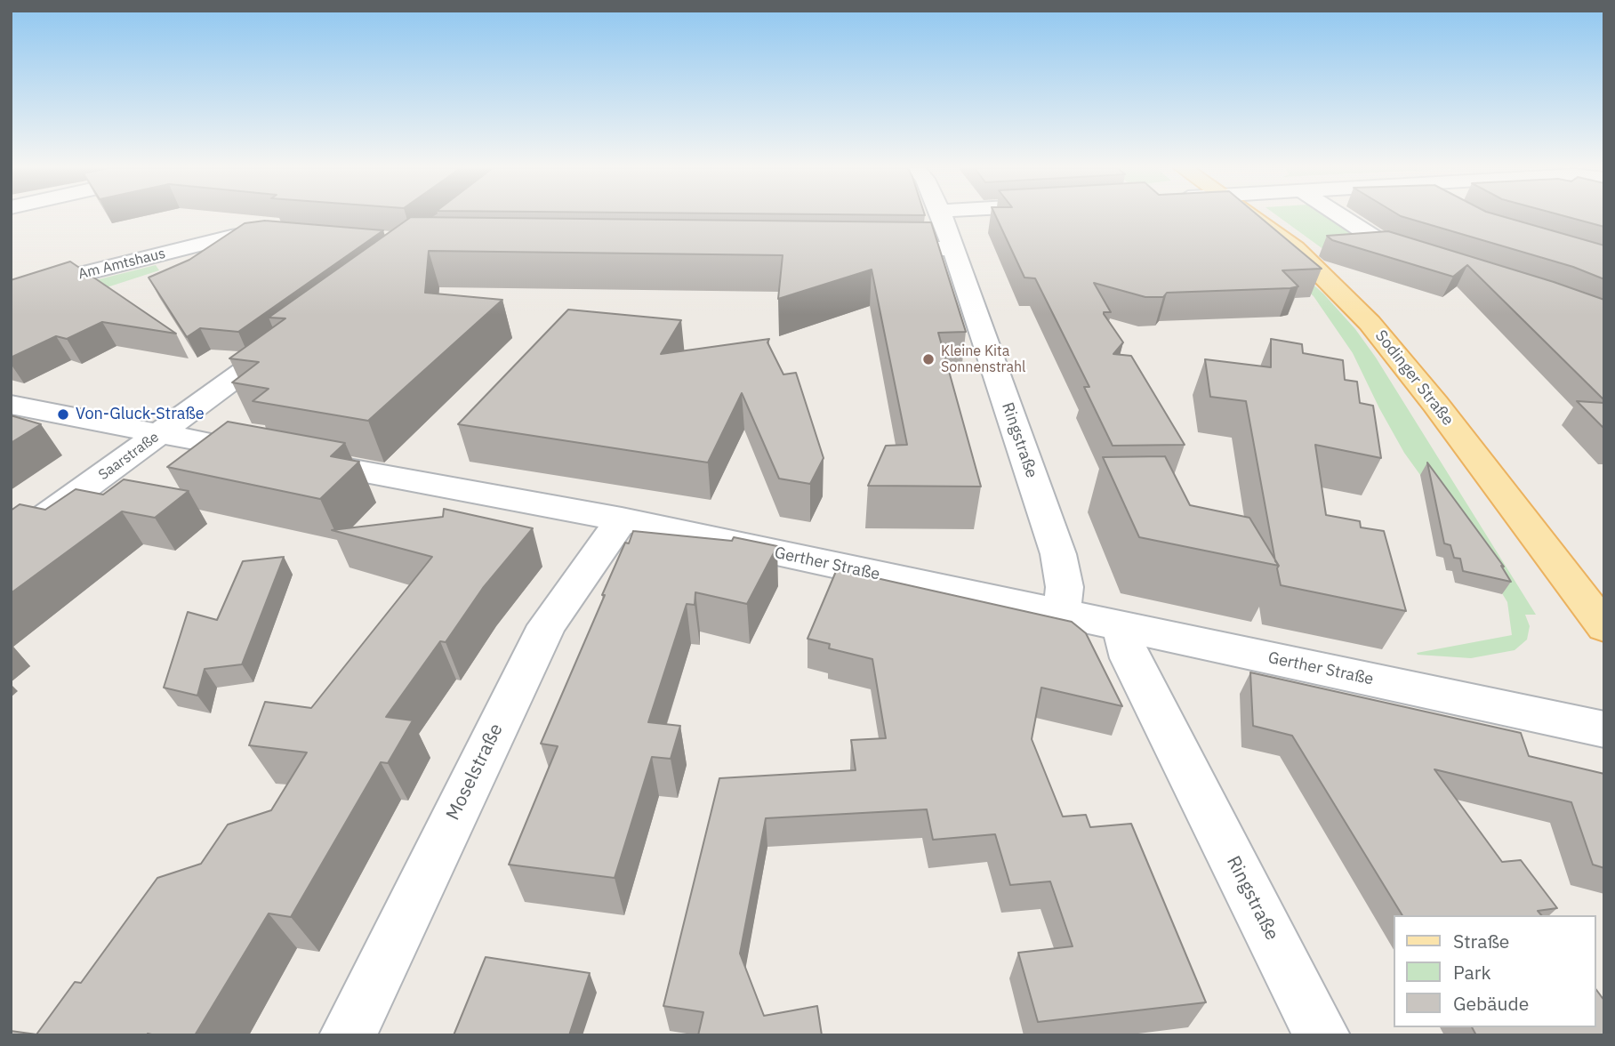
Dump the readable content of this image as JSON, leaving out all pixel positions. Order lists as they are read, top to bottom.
{
  "streets": {
    "main road": ["Sodinger Straße"],
    "street": [
      "Am Amtshaus",
      "Ringstraße",
      "Saarstraße",
      "Gerther Straße",
      "Moselstraße"
    ]
  },
  "crossings": [
    ["Ringstraße", "Gerther Straße"],
    ["Saarstraße", "Gerther Straße"],
    ["Gerther Straße", "Moselstraße"]
  ],
  "places": ["Kleine Kita Sonnenstrahl", "Von-Gluck-Straße"],
  "legend": ["Straße", "Park", "Gebäude"]
}
